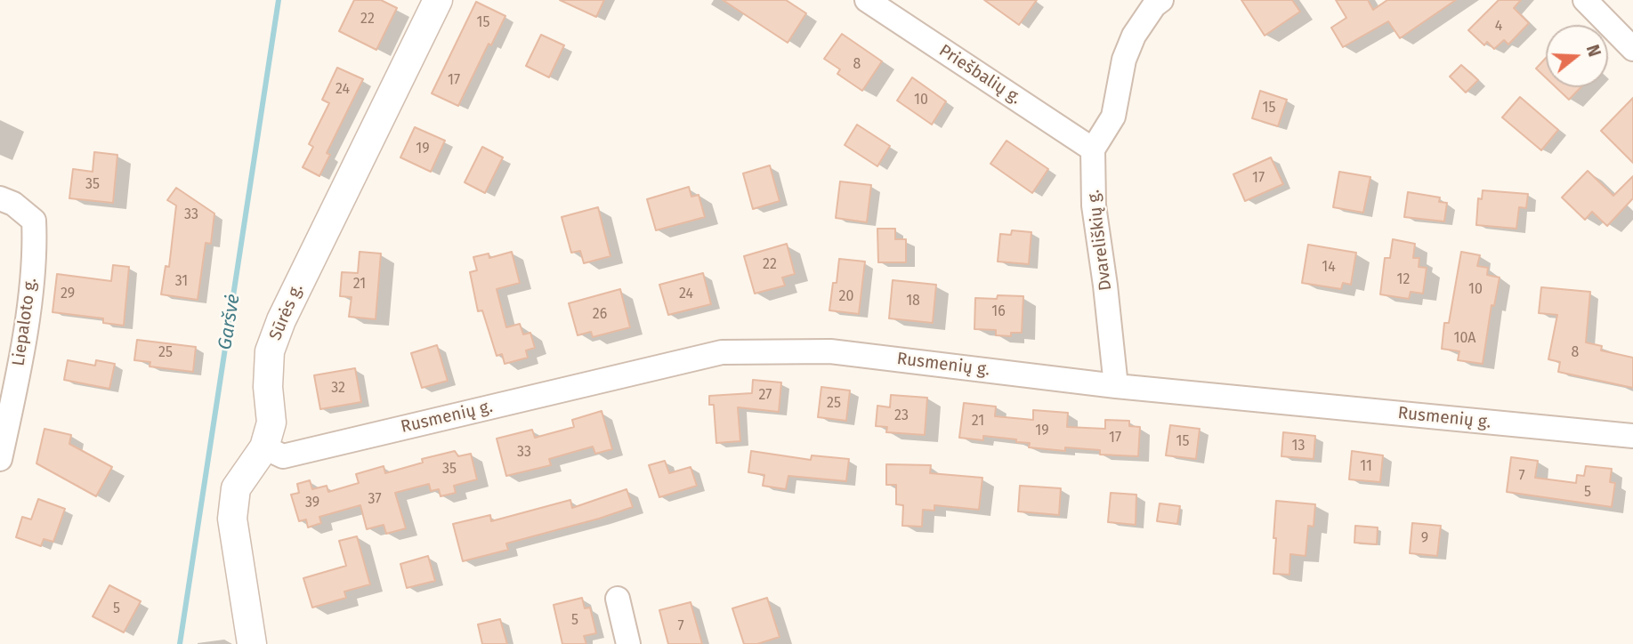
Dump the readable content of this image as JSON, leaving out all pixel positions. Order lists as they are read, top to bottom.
{
  "streets": {
    "street": [
      "Priešbalių g.",
      "Dvareliškių g.",
      "Sūrės g.",
      "Liepaloto g.",
      "Rusmenių g."
    ]
  },
  "crossings": [
    ["Priešbalių g.", "Dvareliškių g."],
    ["Dvareliškių g.", "Rusmenių g."],
    ["Sūrės g.", "Rusmenių g."]
  ],
  "water": ["Garšvė"],
  "house_numbers": [
    "22",
    "15",
    "4",
    "8",
    "17",
    "24",
    "10",
    "15",
    "19",
    "17",
    "35",
    "33",
    "22",
    "14",
    "12",
    "31",
    "21",
    "10",
    "29",
    "24",
    "20",
    "18",
    "16",
    "26",
    "10A",
    "25",
    "8",
    "32",
    "27",
    "25",
    "23",
    "21",
    "19",
    "17",
    "15",
    "13",
    "33",
    "11",
    "35",
    "7",
    "5",
    "37",
    "39",
    "9",
    "5",
    "5",
    "7"
  ],
  "north": "right"
}
